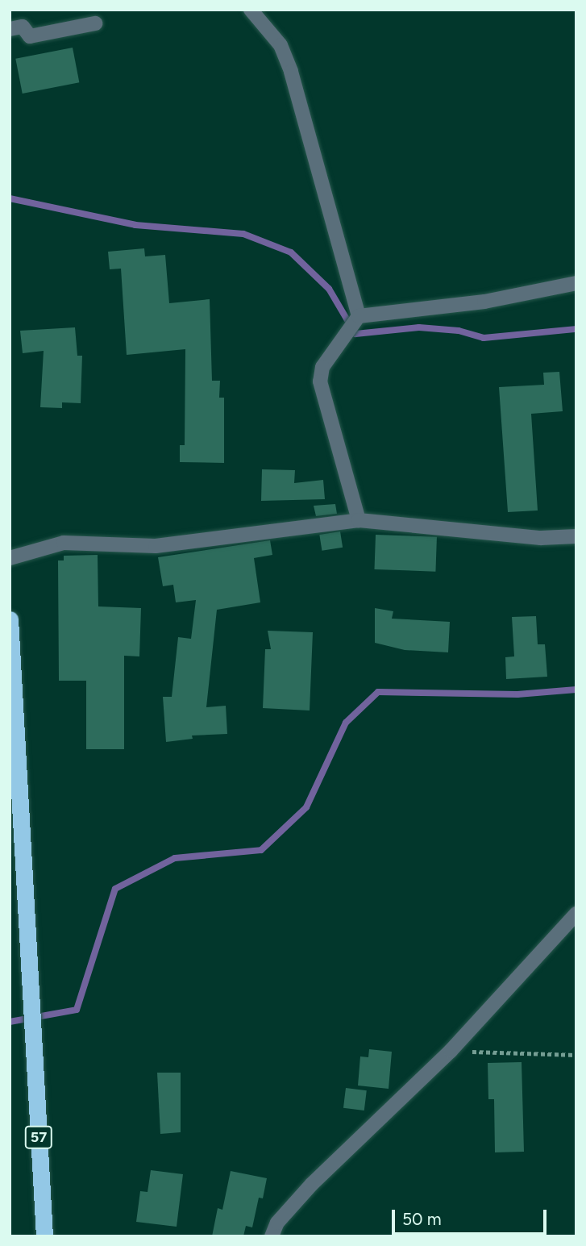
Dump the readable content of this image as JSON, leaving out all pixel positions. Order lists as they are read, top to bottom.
{
  "streets": {
    "highway": ["57"]
  },
  "scale_bar": "50 m"
}
